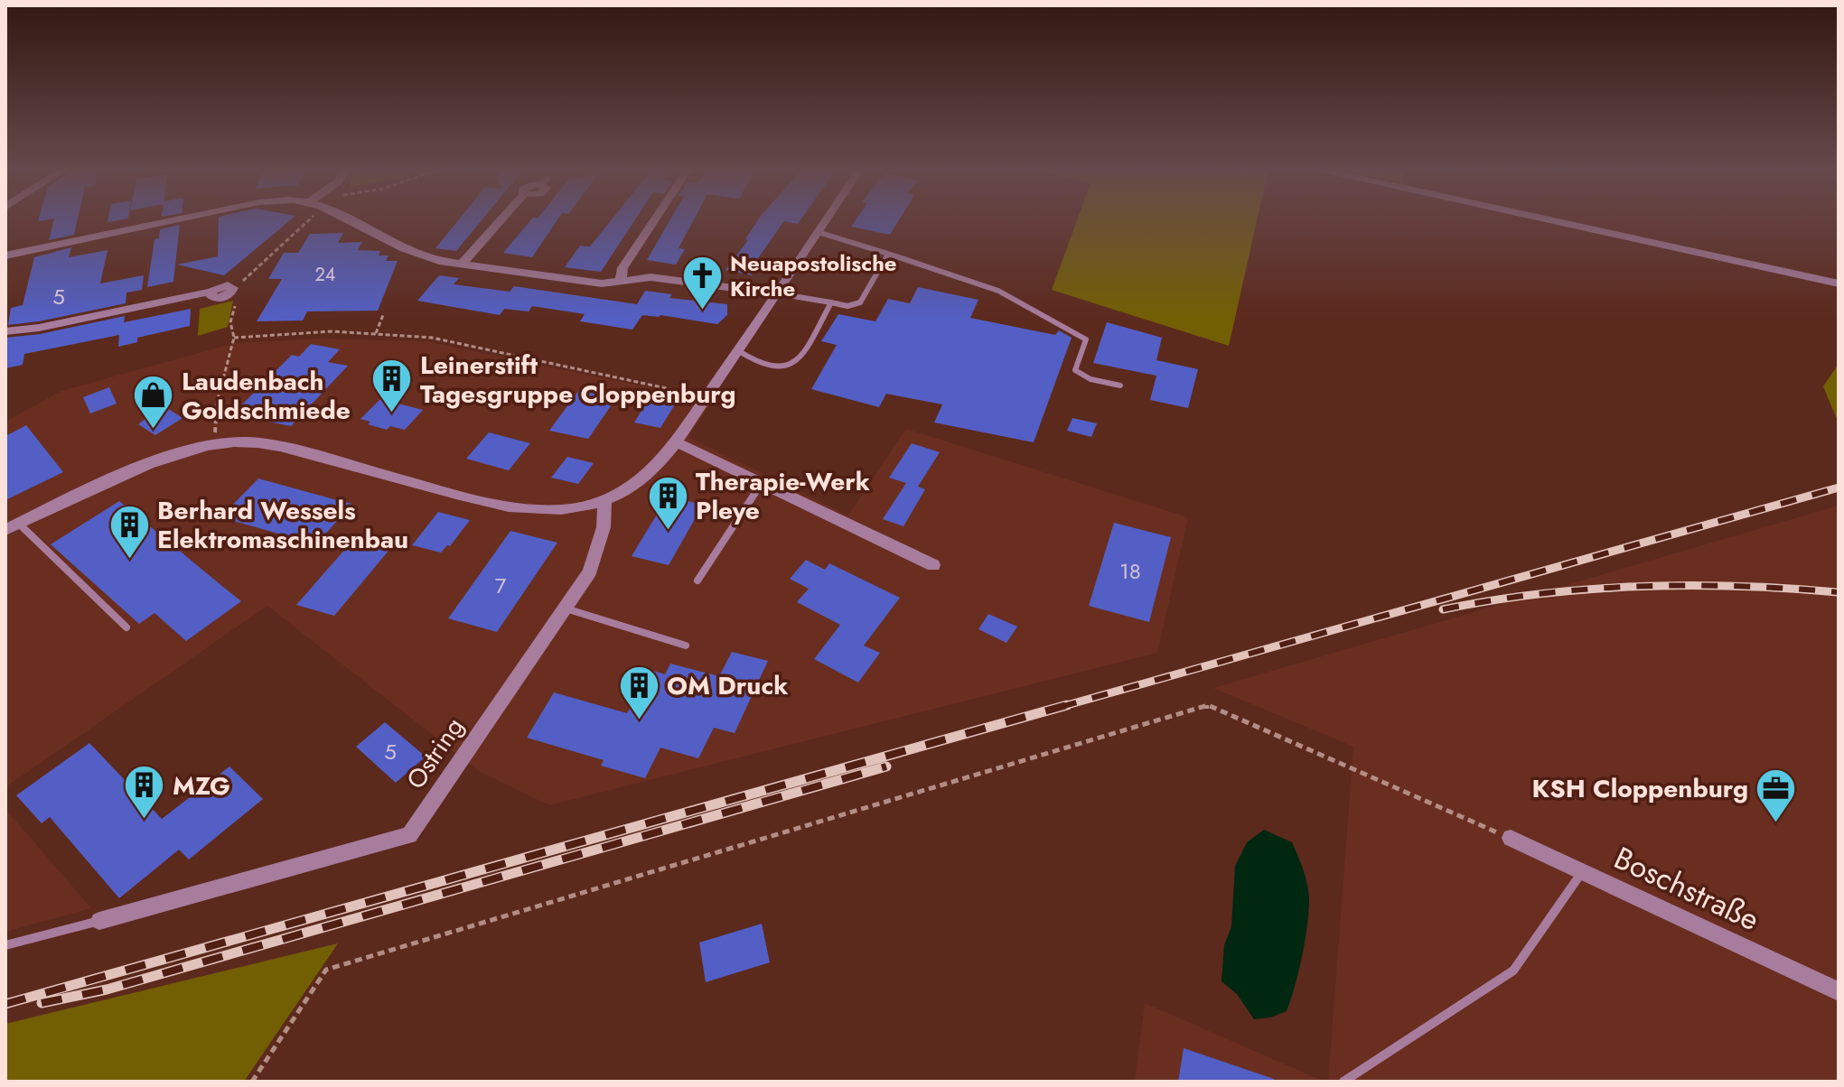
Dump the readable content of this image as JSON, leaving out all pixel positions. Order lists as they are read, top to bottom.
{
  "streets": {
    "street": ["Ostring", "Boschstraße"]
  },
  "places": {
    "church": ["Neuapostolische Kirche"],
    "building": [
      "Leinerstift Tagesgruppe Cloppenburg",
      "Therapie-Werk Pleye",
      "Berhard Wessels Elektromaschinenbau",
      "OM Druck",
      "MZG"
    ],
    "shop": ["Laudenbach Goldschmiede"],
    "office": ["KSH Cloppenburg"]
  },
  "house_numbers": [
    "24",
    "5",
    "18",
    "7",
    "5"
  ]
}
